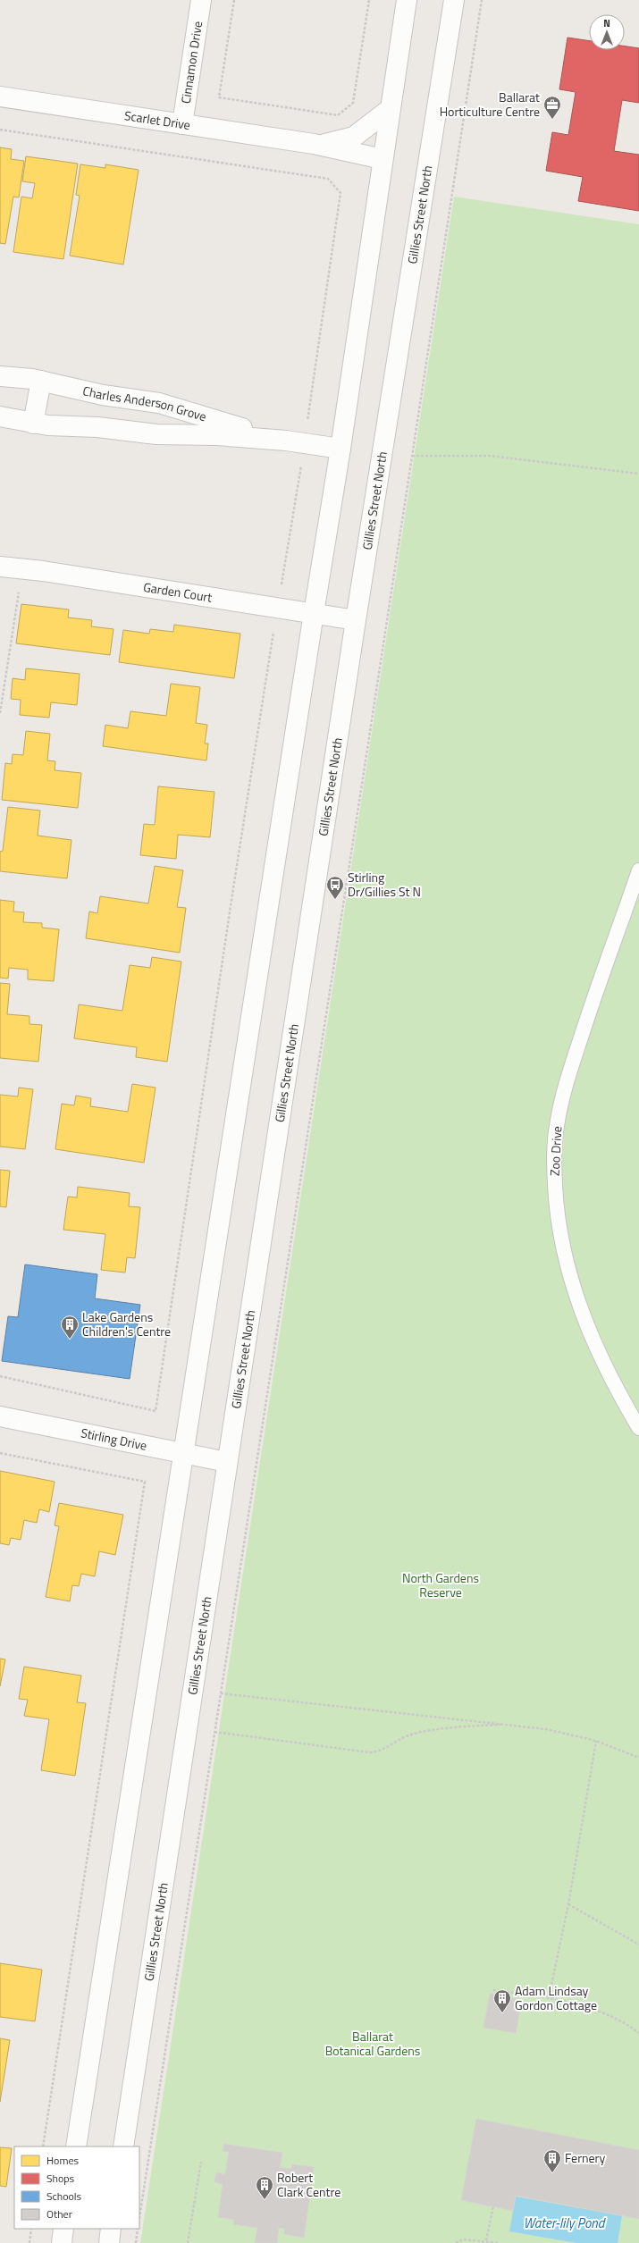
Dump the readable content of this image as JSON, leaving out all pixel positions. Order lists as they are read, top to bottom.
{
  "streets": {
    "main road": [
      "Cinnamon Drive",
      "Scarlet Drive",
      "Gillies Street North",
      "Charles Anderson Grove",
      "Garden Court",
      "Stirling Drive"
    ],
    "lane": ["Zoo Drive"]
  },
  "crossings": [
    ["Cinnamon Drive", "Scarlet Drive"],
    ["Gillies Street North", "Garden Court"],
    ["Gillies Street North", "Stirling Drive"]
  ],
  "water": ["Water-lily Pond"],
  "parks": ["North Gardens Reserve", "Ballarat Botanical Gardens"],
  "places": {
    "office": ["Ballarat Horticulture Centre"],
    "bus stop": ["Stirling Dr/Gillies St N"],
    "building": [
      "Lake Gardens Children's Centre",
      "Adam Lindsay Gordon Cottage",
      "Fernery",
      "Robert Clark Centre"
    ]
  },
  "legend": [
    "Homes",
    "Shops",
    "Schools",
    "Other"
  ],
  "north": "top"
}
